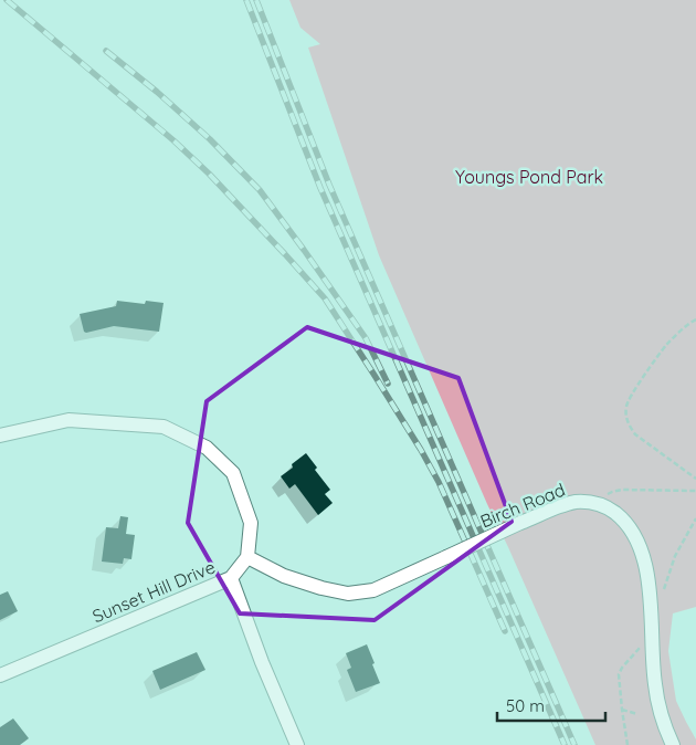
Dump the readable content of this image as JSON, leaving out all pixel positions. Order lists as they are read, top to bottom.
{
  "streets": {
    "street": ["Birch Road", "Sunset Hill Drive"]
  },
  "crossings": [
    ["Birch Road", "Sunset Hill Drive"]
  ],
  "parks": ["Youngs Pond Park"],
  "scale_bar": "50 m"
}
